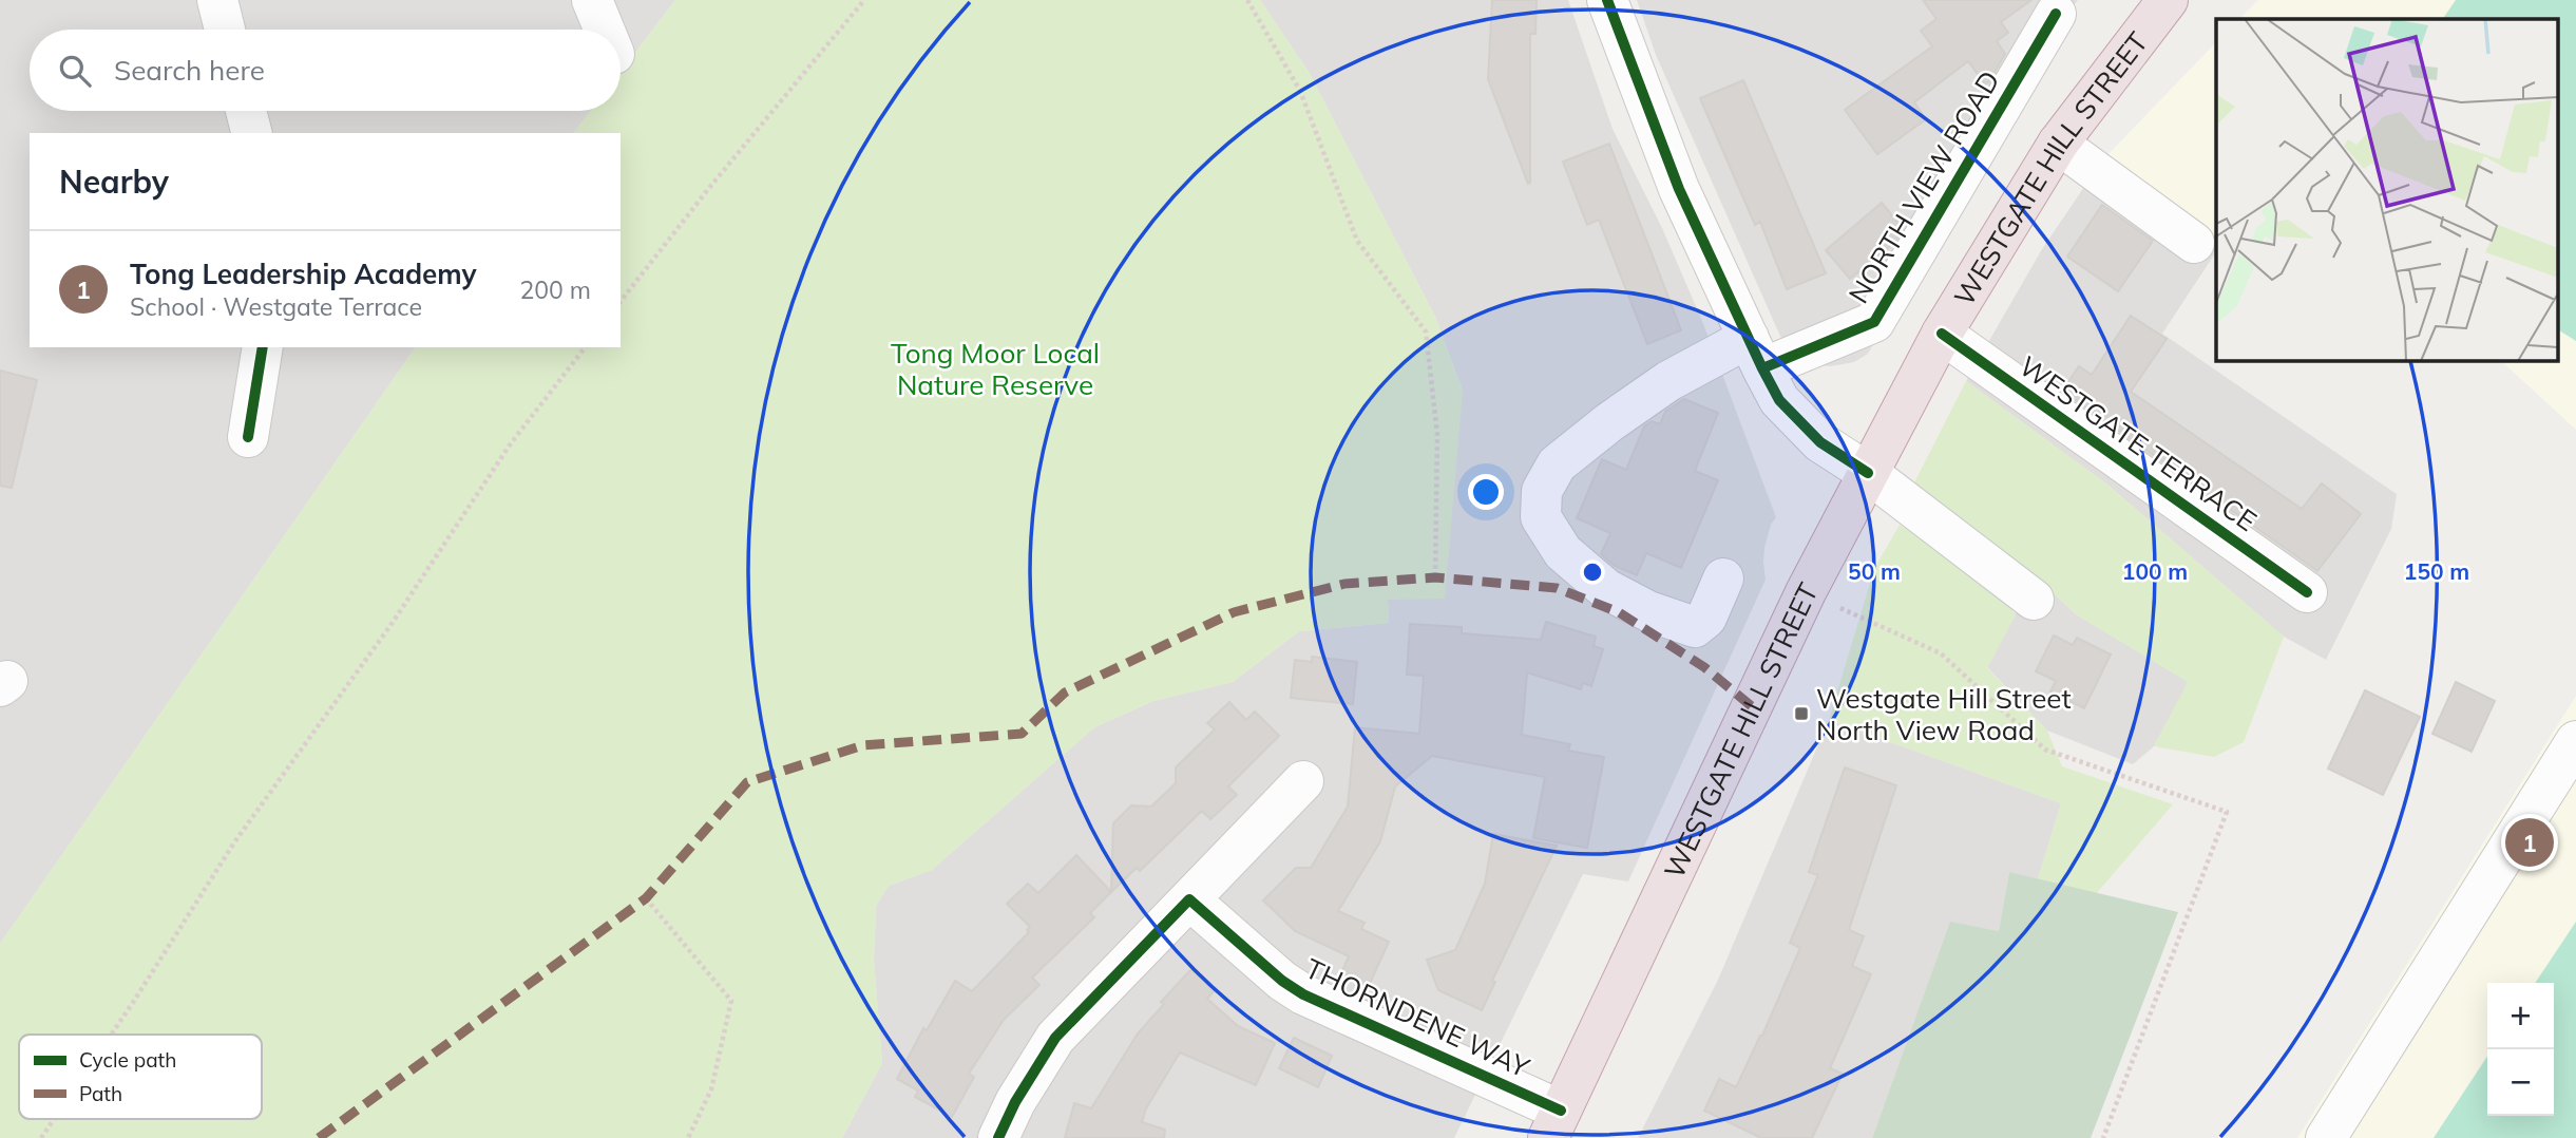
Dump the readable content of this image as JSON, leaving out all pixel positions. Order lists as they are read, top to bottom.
{
  "streets": {
    "highway": ["WESTGATE HILL STREET"],
    "street": ["NORTH VIEW ROAD", "WESTGATE TERRACE", "THORNDENE WAY"]
  },
  "crossings": [
    ["WESTGATE HILL STREET", "WESTGATE TERRACE"],
    ["WESTGATE HILL STREET", "THORNDENE WAY"]
  ],
  "parks": ["Tong Moor Local Nature Reserve"],
  "places": {
    "transit": ["Westgate Hill Street North View Road"]
  },
  "legend": ["Cycle path", "Path"],
  "page": {
    "search": "Search here",
    "heading": "Nearby",
    "list": [
      {
        "mark": "1",
        "name": "Tong Leadership Academy",
        "note": "School · Westgate Terrace",
        "value": "200 m"
      }
    ],
    "pins": "1",
    "map_buttons": ["+", "−"]
  },
  "rings": ["50 m", "100 m", "150 m"]
}
